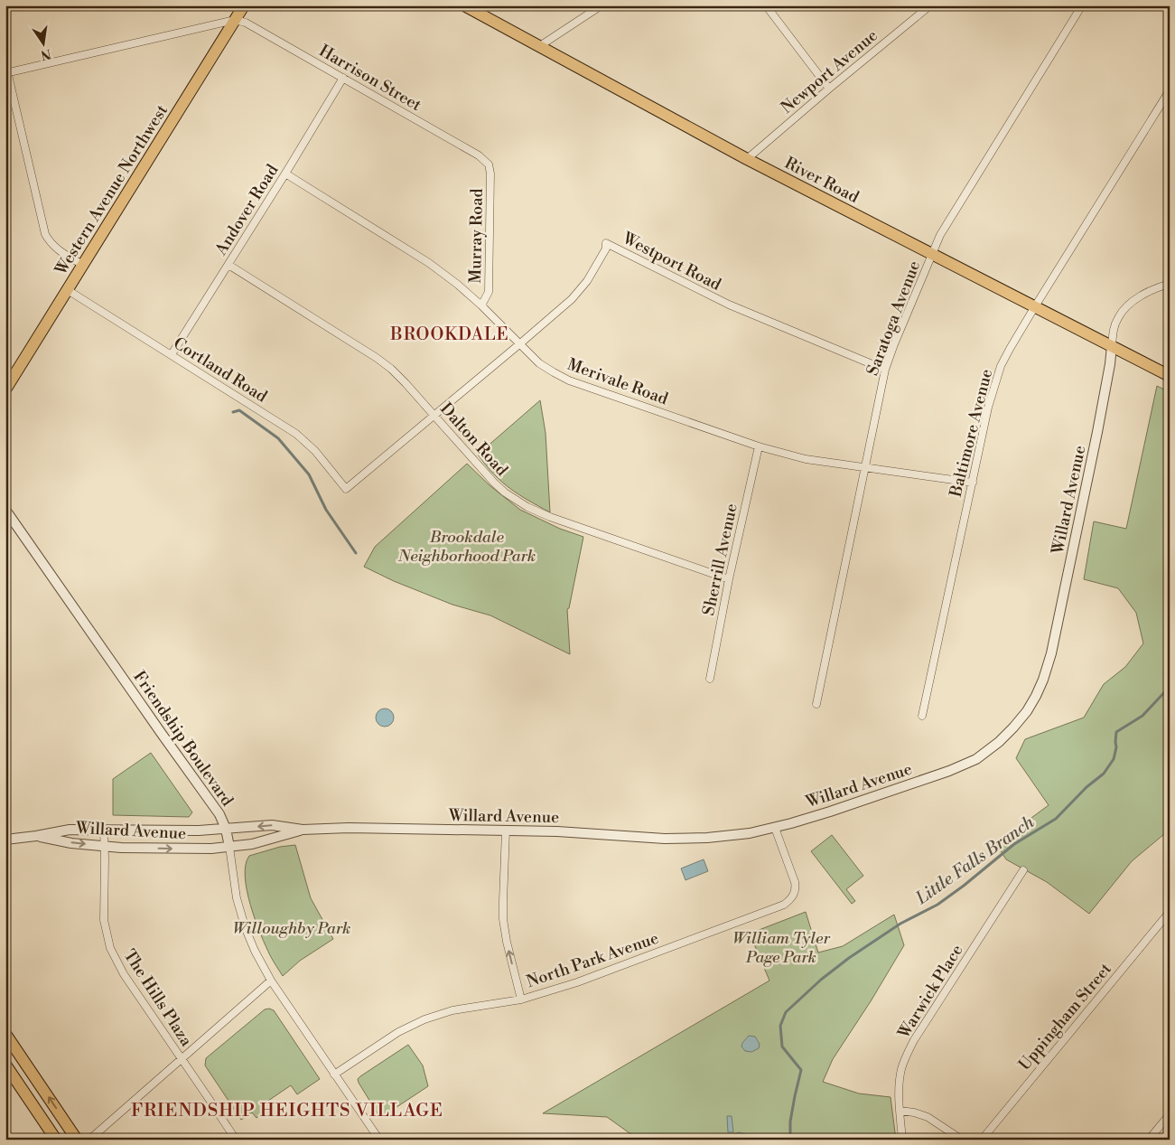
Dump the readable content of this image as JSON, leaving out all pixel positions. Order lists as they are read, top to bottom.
{
  "streets": {
    "main road": ["River Road", "Western Avenue Northwest"],
    "street": [
      "Newport Avenue",
      "Harrison Street",
      "Andover Road",
      "Murray Road",
      "Westport Road",
      "Saratoga Avenue",
      "Cortland Road",
      "Merivale Road",
      "Baltimore Avenue",
      "Dalton Road",
      "Willard Avenue",
      "Sherrill Avenue",
      "Friendship Boulevard",
      "North Park Avenue",
      "Warwick Place",
      "The Hills Plaza",
      "Uppingham Street"
    ]
  },
  "crossings": [
    ["Newport Avenue", "River Road"],
    ["Harrison Street", "Western Avenue Northwest"],
    ["Harrison Street", "Andover Road"],
    ["Harrison Street", "Murray Road"],
    ["River Road", "Saratoga Avenue"],
    ["River Road", "Baltimore Avenue"],
    ["River Road", "Willard Avenue"],
    ["Western Avenue Northwest", "Cortland Road"],
    ["Andover Road", "Cortland Road"],
    ["Andover Road", "Merivale Road"],
    ["Andover Road", "Dalton Road"],
    ["Murray Road", "Merivale Road"],
    ["Westport Road", "Saratoga Avenue"],
    ["Westport Road", "Cortland Road"],
    ["Westport Road", "Merivale Road"],
    ["Westport Road", "Dalton Road"],
    ["Saratoga Avenue", "Merivale Road"],
    ["Merivale Road", "Baltimore Avenue"],
    ["Merivale Road", "Sherrill Avenue"],
    ["Dalton Road", "Sherrill Avenue"],
    ["Willard Avenue", "Friendship Boulevard"],
    ["Willard Avenue", "North Park Avenue"],
    ["Willard Avenue", "The Hills Plaza"],
    ["Friendship Boulevard", "North Park Avenue"]
  ],
  "districts": ["BROOKDALE", "FRIENDSHIP HEIGHTS VILLAGE"],
  "water": ["Little Falls Branch"],
  "parks": ["Brookdale Neighborhood Park", "Willoughby Park", "William Tyler Page Park"],
  "north": "bottom"
}
